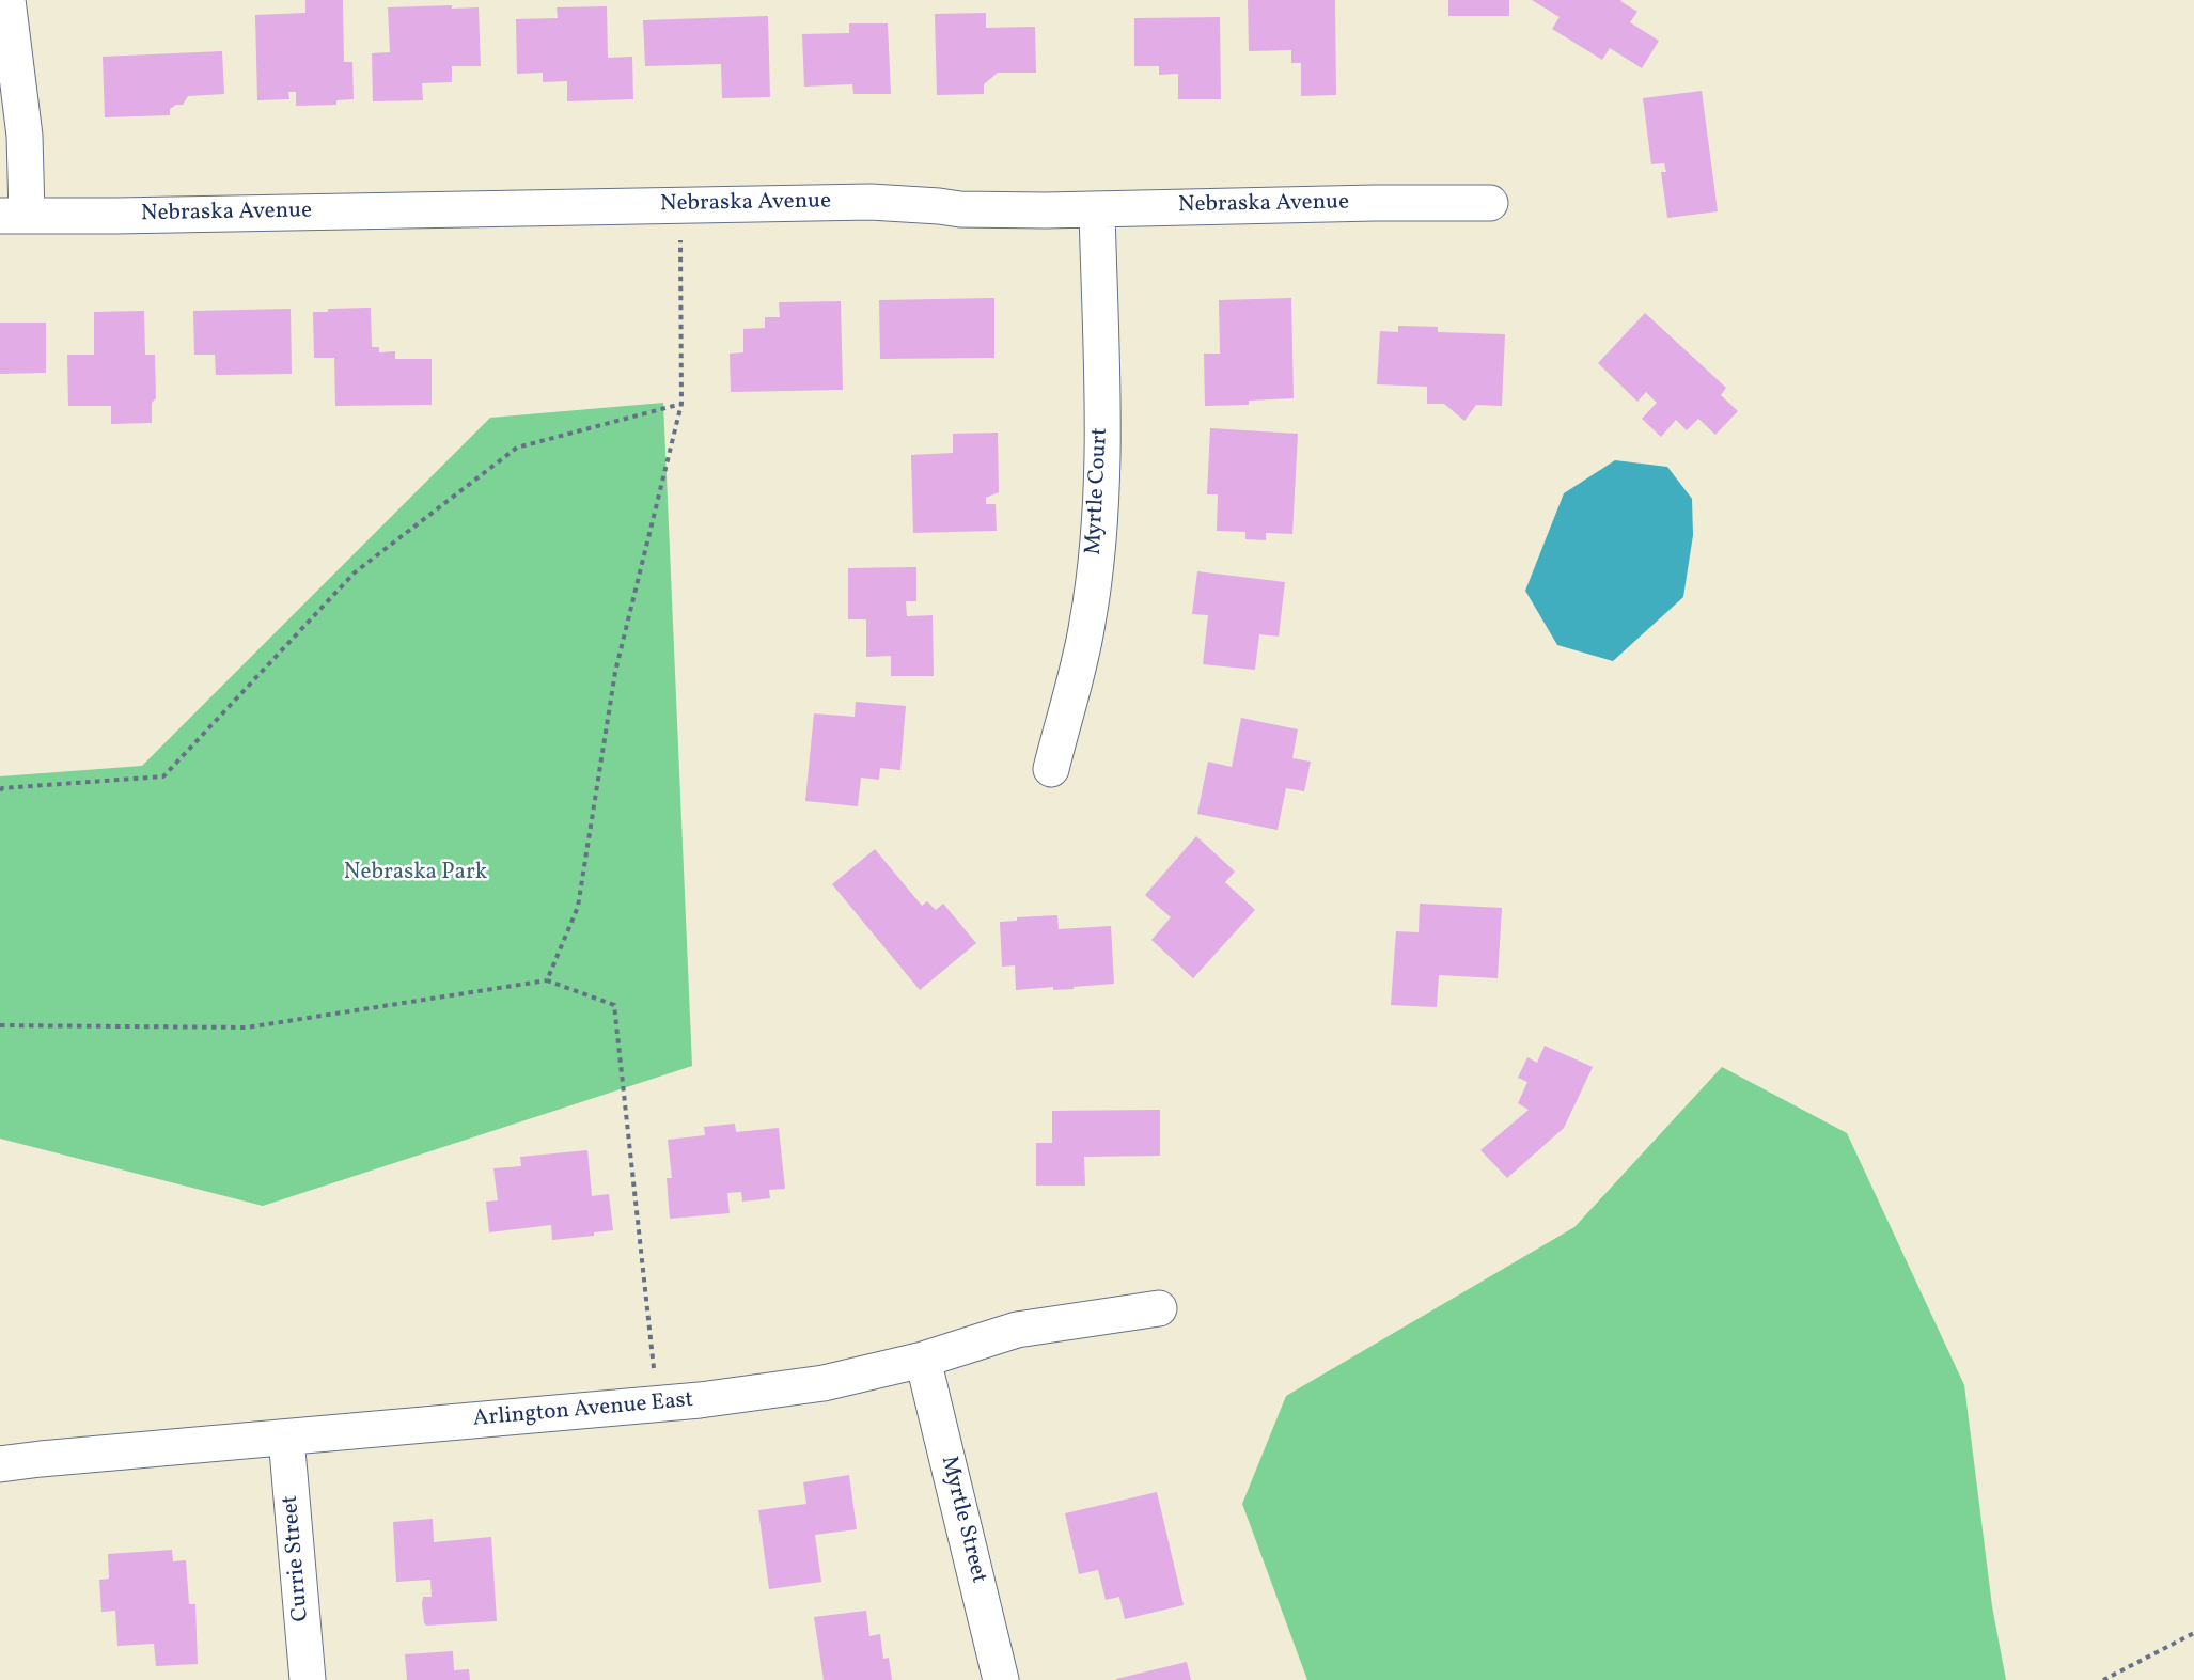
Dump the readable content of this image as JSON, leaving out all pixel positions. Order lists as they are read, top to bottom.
{
  "streets": {
    "street": [
      "Nebraska Avenue",
      "Myrtle Court",
      "Arlington Avenue East",
      "Myrtle Street",
      "Currie Street"
    ]
  },
  "crossings": [
    ["Nebraska Avenue", "Myrtle Court"],
    ["Arlington Avenue East", "Myrtle Street"],
    ["Arlington Avenue East", "Currie Street"]
  ],
  "parks": ["Nebraska Park"]
}
